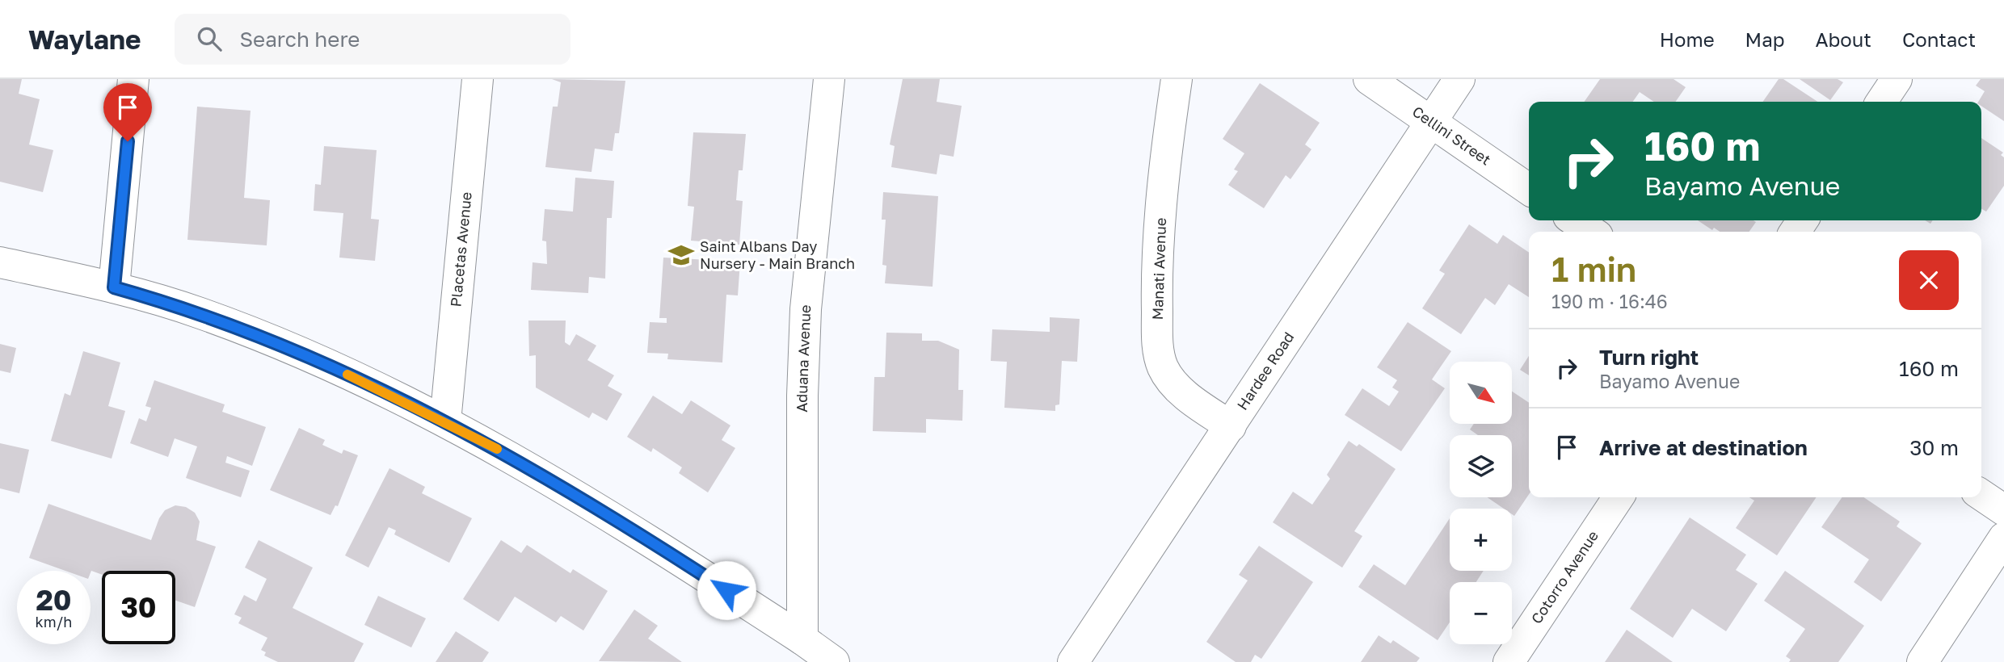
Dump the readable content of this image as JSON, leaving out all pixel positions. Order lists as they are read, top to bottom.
{
  "streets": {
    "street": [
      "Cellini Street",
      "Placetas Avenue",
      "Manati Avenue",
      "Aduana Avenue",
      "Hardee Road",
      "Cotorro Avenue"
    ]
  },
  "crossings": [
    ["Cellini Street", "Hardee Road"],
    ["Manati Avenue", "Hardee Road"]
  ],
  "places": {
    "school or university": ["Saint Albans Day Nursery - Main Branch"]
  },
  "north": "bottom right",
  "page": {
    "header": "Waylane",
    "search": "Search here",
    "nav": [
      "Home",
      "Map",
      "About",
      "Contact"
    ],
    "turn": ["160 m", "Bayamo Avenue"],
    "heading": ["1 min", "190 m · 16:46"],
    "list": [
      {
        "name": "Turn right",
        "note": "Bayamo Avenue",
        "value": "160 m"
      },
      {
        "name": "Arrive at destination",
        "value": "30 m"
      }
    ],
    "map_buttons": ["+", "−"],
    "speed": "20 km/h",
    "limit": "30"
  }
}
